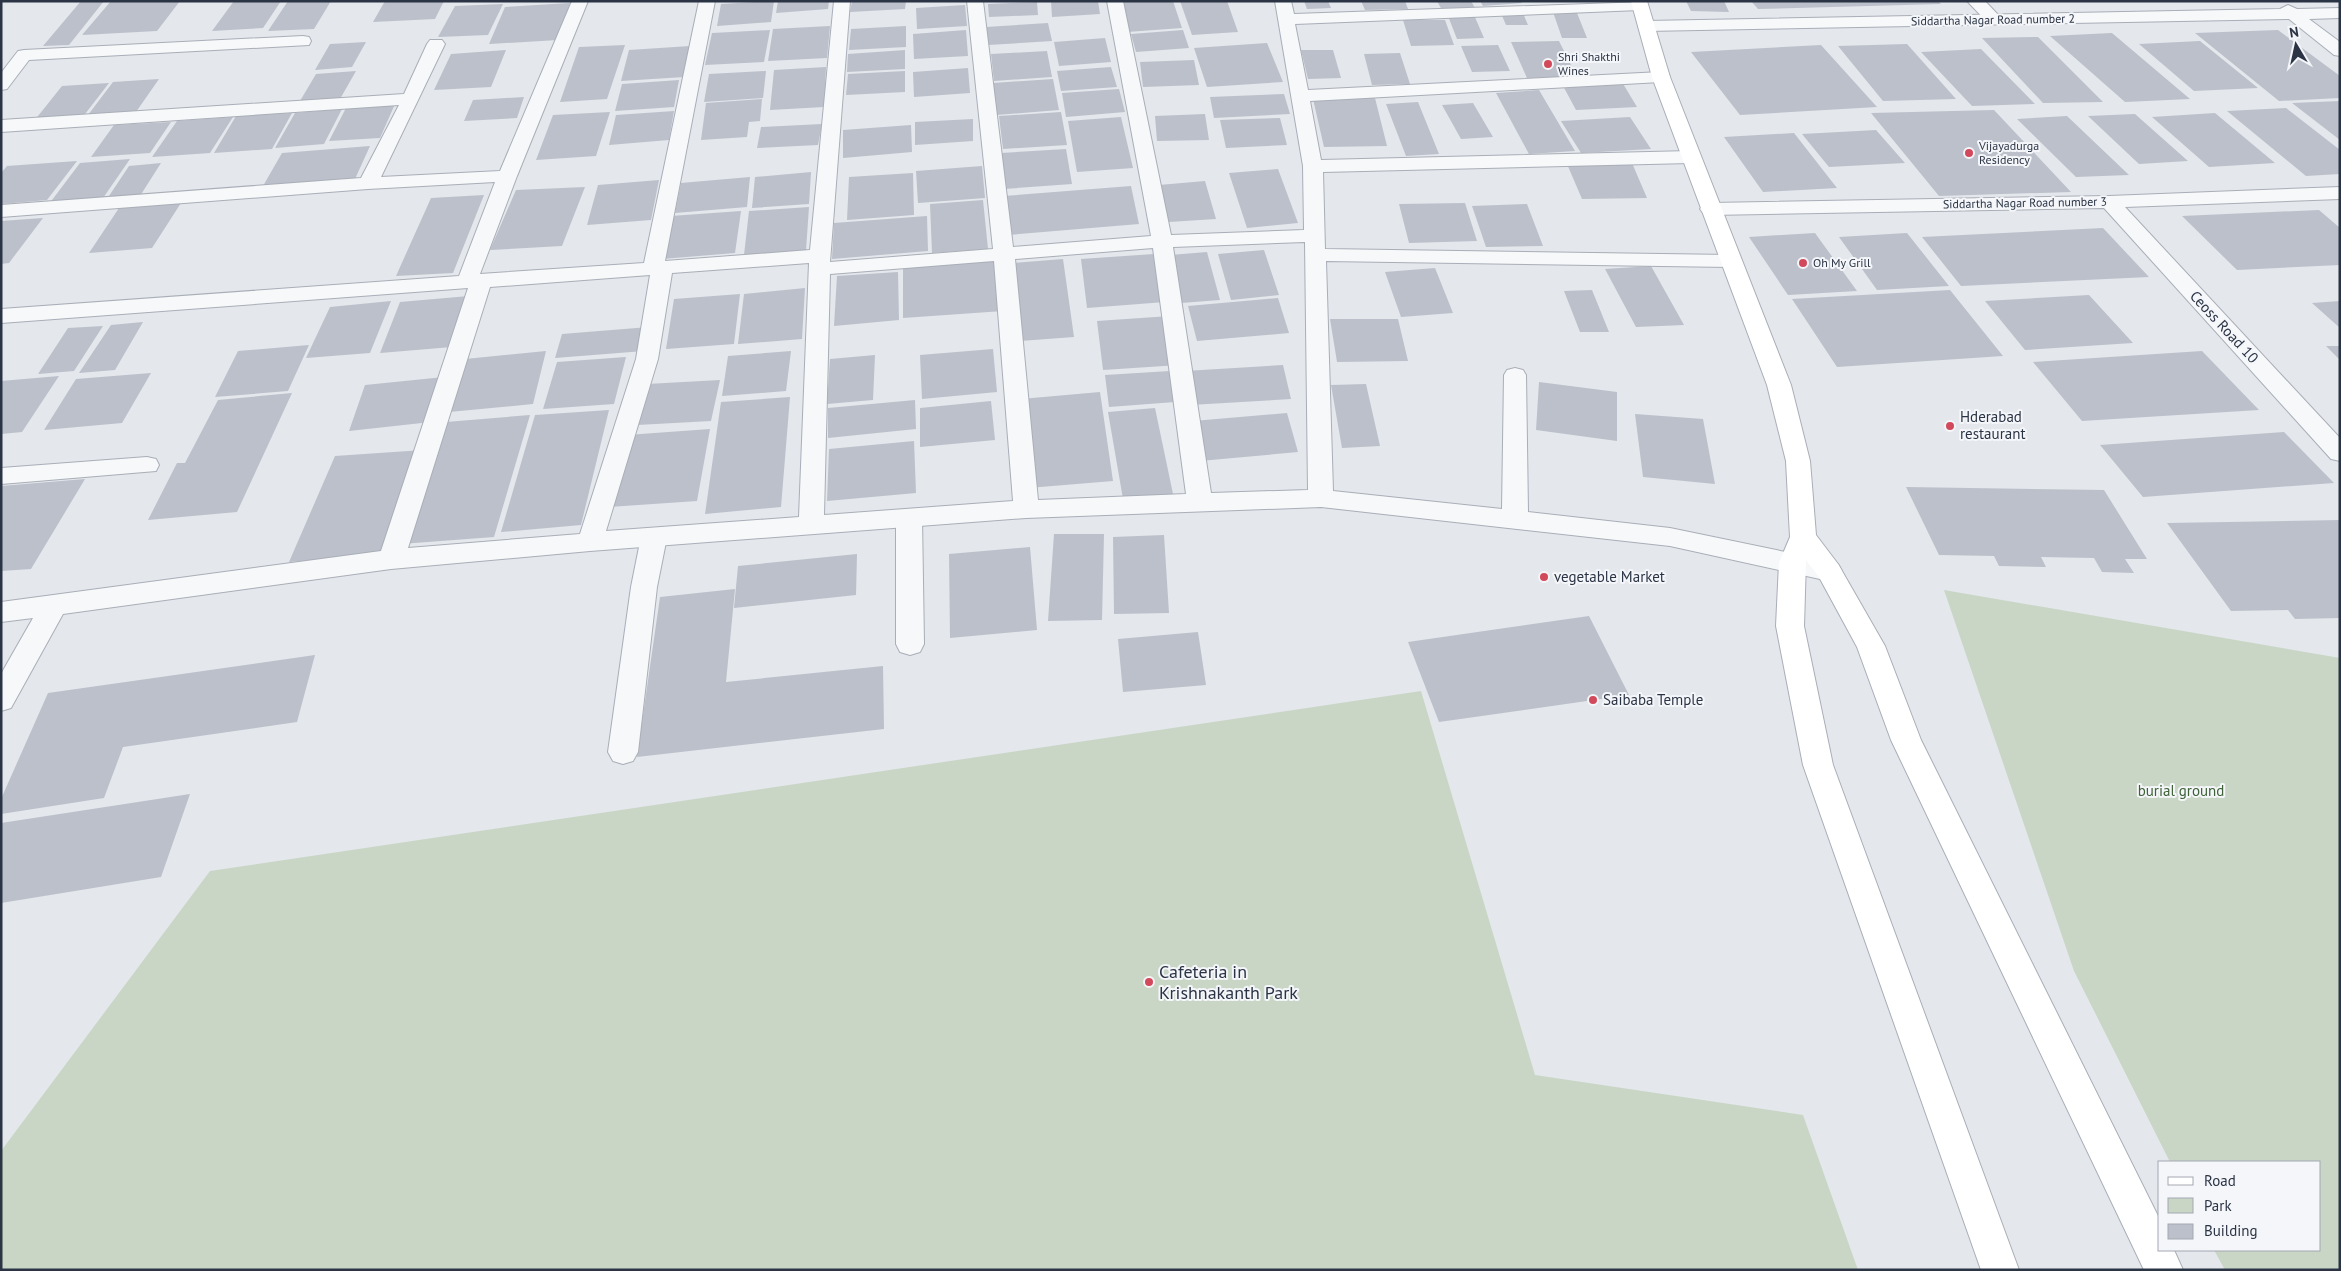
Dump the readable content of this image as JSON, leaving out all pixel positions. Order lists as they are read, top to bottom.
{
  "streets": {
    "street": ["Siddartha Nagar Road number 2", "Siddartha Nagar Road number 3", "Ceoss Road 10"]
  },
  "crossings": [
    ["Siddartha Nagar Road number 3", "Ceoss Road 10"]
  ],
  "parks": ["burial ground"],
  "places": [
    "Shri Shakthi Wines",
    "Vijayadurga Residency",
    "Oh My Grill",
    "Hderabad restaurant",
    "vegetable Market",
    "Saibaba Temple",
    "Cafeteria in Krishnakanth Park"
  ],
  "legend": ["Road", "Park", "Building"],
  "north": "top"
}
